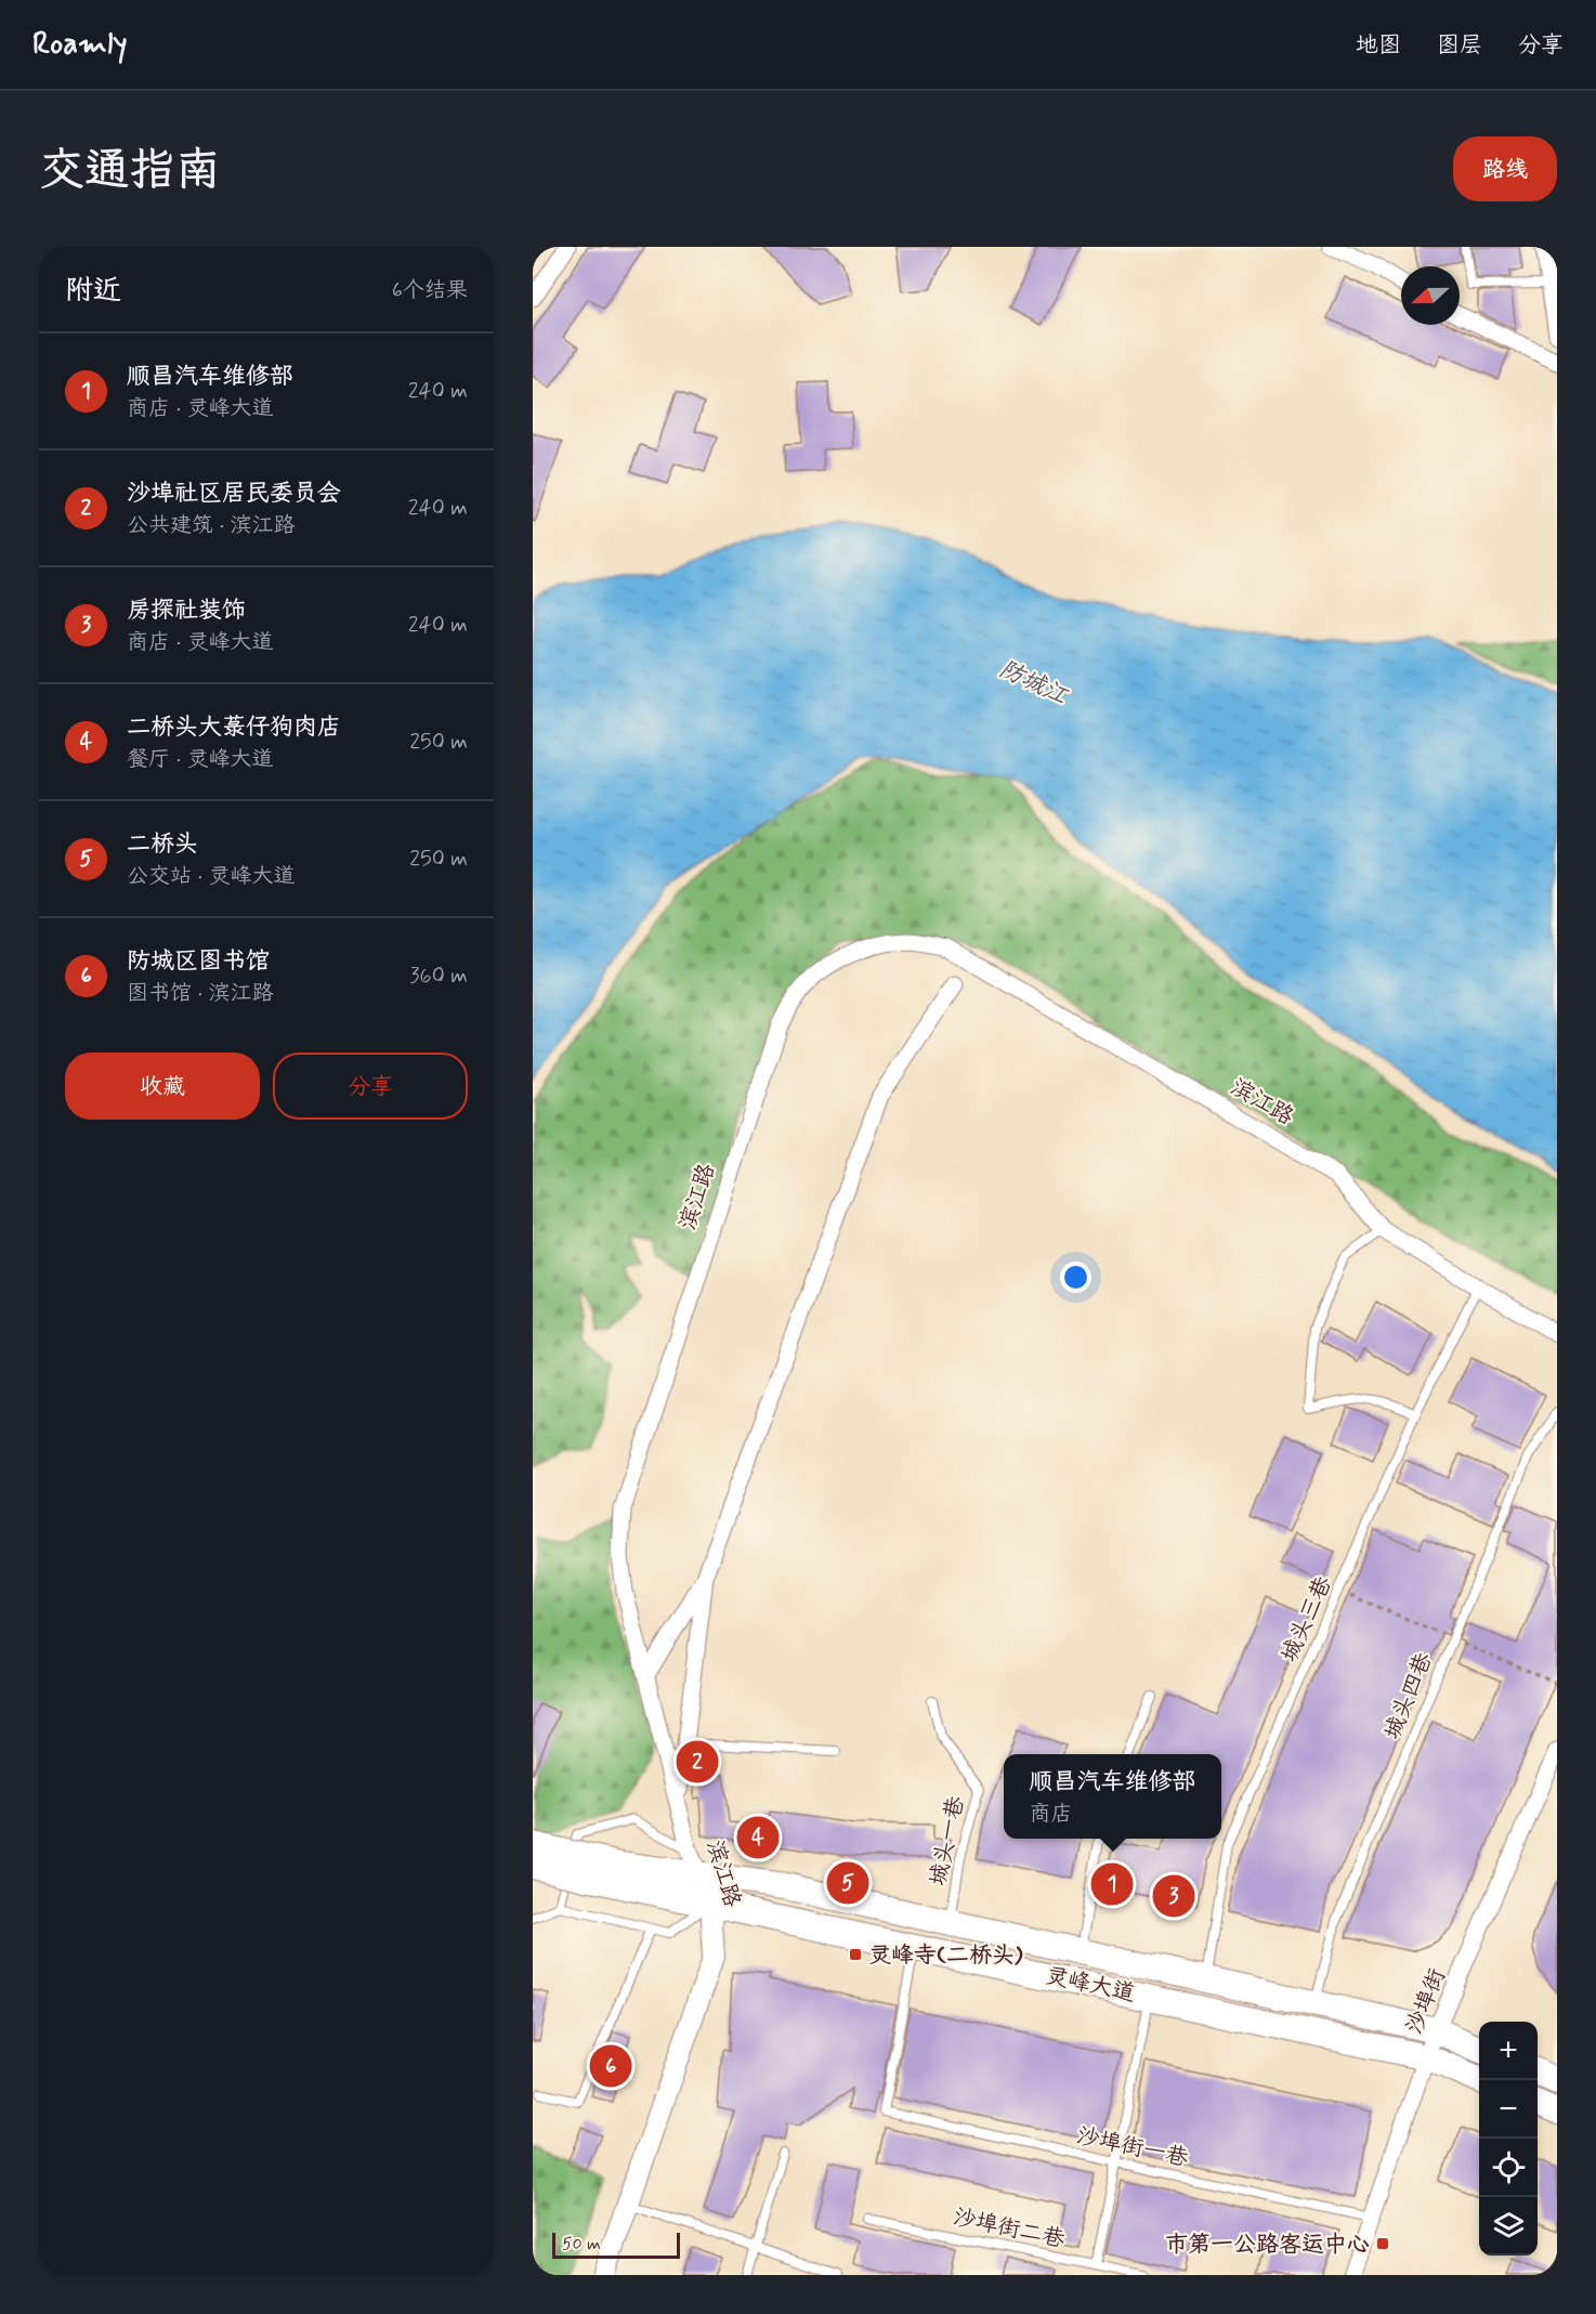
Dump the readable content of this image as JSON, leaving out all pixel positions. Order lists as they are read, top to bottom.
{
  "streets": {
    "main road": ["灵峰大道"],
    "street": ["滨江路", "沙埠街"],
    "lane": [
      "城头三巷",
      "城头四巷",
      "城头一巷",
      "沙埠街一巷",
      "沙埠街二巷"
    ]
  },
  "crossings": [
    ["滨江路", "城头三巷"],
    ["滨江路", "灵峰大道"],
    ["城头三巷", "灵峰大道"],
    ["城头四巷", "灵峰大道"],
    ["城头一巷", "灵峰大道"],
    ["灵峰大道", "沙埠街"],
    ["灵峰大道", "沙埠街一巷"],
    ["沙埠街", "沙埠街一巷"]
  ],
  "water": ["防城江"],
  "places": {
    "transit": ["灵峰寺(二桥头)", "巿第一公路客运中心"]
  },
  "scale_bar": "50 m",
  "north": "left",
  "page": {
    "header": "Roamly",
    "nav": ["地图", "图层", "分享"],
    "buttons": [
      "路线",
      ["收藏", "分享"]
    ],
    "title": "交通指南",
    "heading": ["附近", "6个结果"],
    "list": [
      {
        "mark": "1",
        "name": "顺昌汽车维修部",
        "note": "商店 · 灵峰大道",
        "value": "240 m"
      },
      {
        "mark": "2",
        "name": "沙埠社区居民委员会",
        "note": "公共建筑 · 滨江路",
        "value": "240 m"
      },
      {
        "mark": "3",
        "name": "房探社装饰",
        "note": "商店 · 灵峰大道",
        "value": "240 m"
      },
      {
        "mark": "4",
        "name": "二桥头大菉仔狗肉店",
        "note": "餐厅 · 灵峰大道",
        "value": "250 m"
      },
      {
        "mark": "5",
        "name": "二桥头",
        "note": "公交站 · 灵峰大道",
        "value": "250 m"
      },
      {
        "mark": "6",
        "name": "防城区图书馆",
        "note": "图书馆 · 滨江路",
        "value": "360 m"
      }
    ],
    "pins": [
      "2",
      "4",
      "5",
      "1",
      "3",
      "6"
    ],
    "popup": ["顺昌汽车维修部", "商店"],
    "map_buttons": ["+", "−"],
    "scale": "50 m"
  }
}
